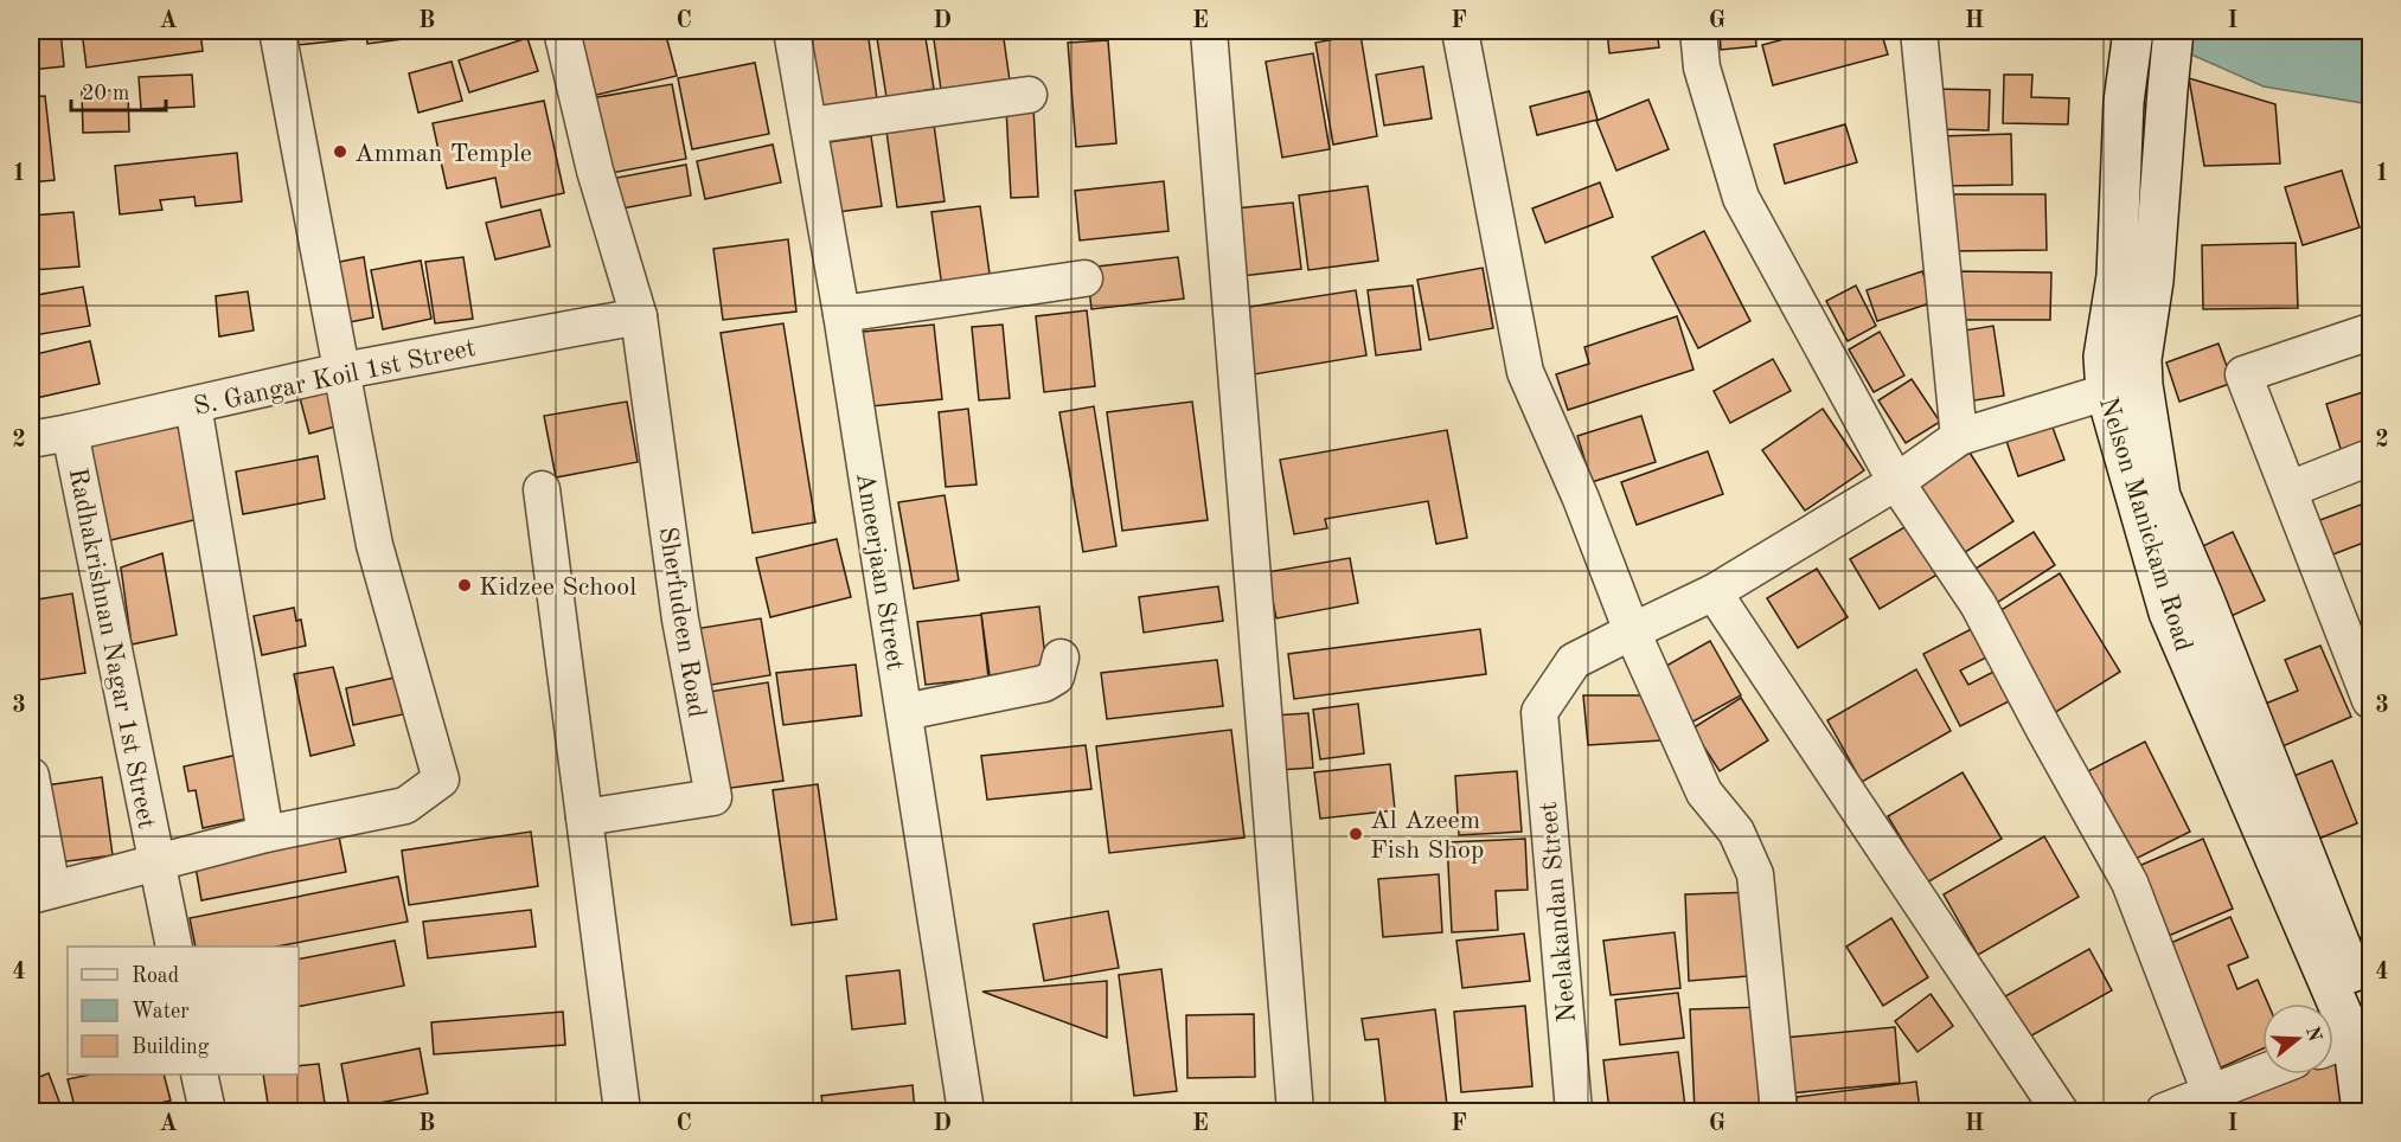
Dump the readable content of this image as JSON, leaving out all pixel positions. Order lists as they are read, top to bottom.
{
  "streets": {
    "main road": ["Nelson Manickam Road"],
    "street": [
      "S. Gangar Koil 1st Street",
      "Ameerjaan Street",
      "Sherfudeen Road",
      "Radhakrishnan Nagar 1st Street",
      "Neelakandan Street"
    ]
  },
  "crossings": [
    ["S. Gangar Koil 1st Street", "Sherfudeen Road"],
    ["S. Gangar Koil 1st Street", "Radhakrishnan Nagar 1st Street"]
  ],
  "places": ["Amman Temple", "Kidzee School", "Al Azeem Fish Shop"],
  "legend": ["Road", "Water", "Building"],
  "scale_bar": "20 m",
  "north": "right",
  "grid": {
    "columns": [
      "A",
      "B",
      "C",
      "D",
      "E",
      "F",
      "G",
      "H",
      "I"
    ],
    "rows": [
      "1",
      "2",
      "3",
      "4"
    ]
  }
}
